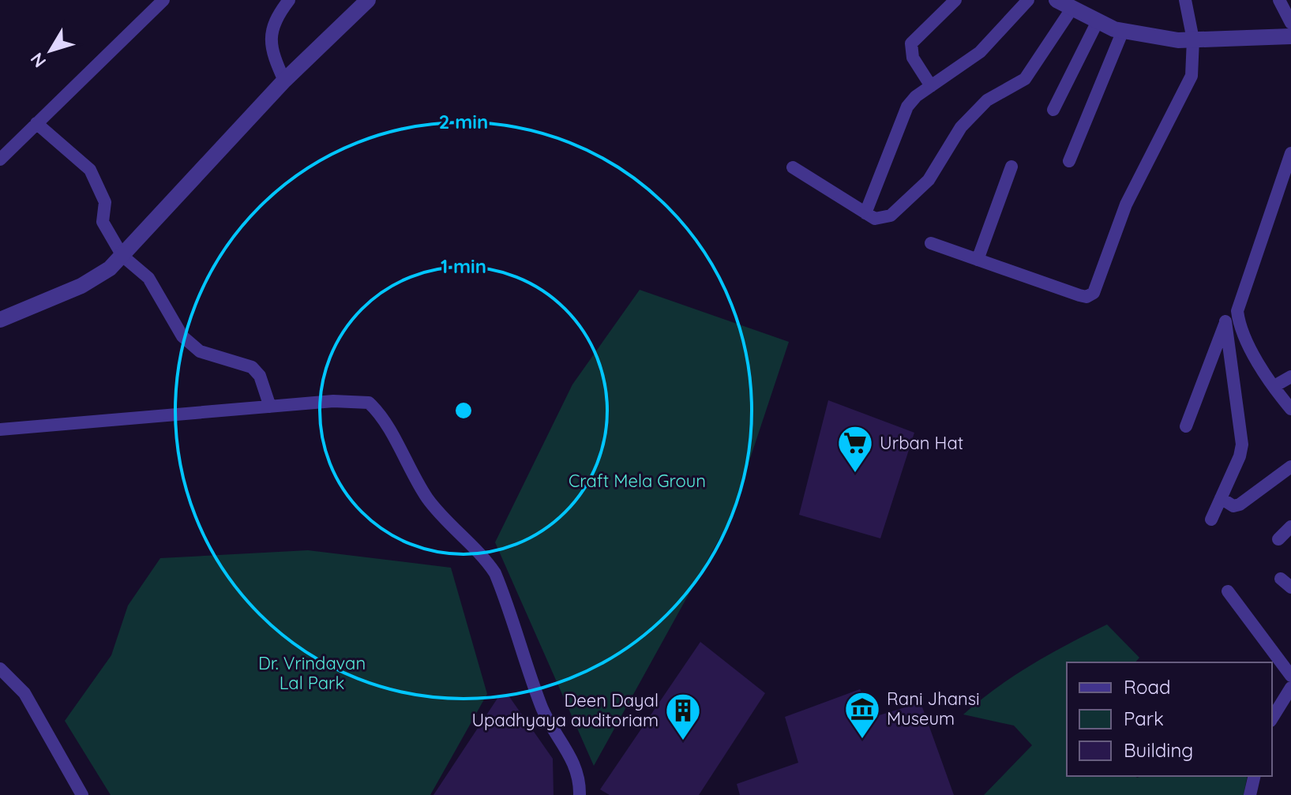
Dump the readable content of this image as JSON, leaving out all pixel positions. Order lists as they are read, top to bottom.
{
  "parks": ["Craft Mela Groun", "Dr. Vrindavan Lal Park"],
  "places": {
    "supermarket": ["Urban Hat"],
    "museum": ["Rani Jhansi Museum"],
    "building": ["Deen Dayal Upadhyaya auditoriam"]
  },
  "legend": ["Road", "Park", "Building"],
  "north": "bottom left",
  "rings": ["2 min", "1 min"]
}
